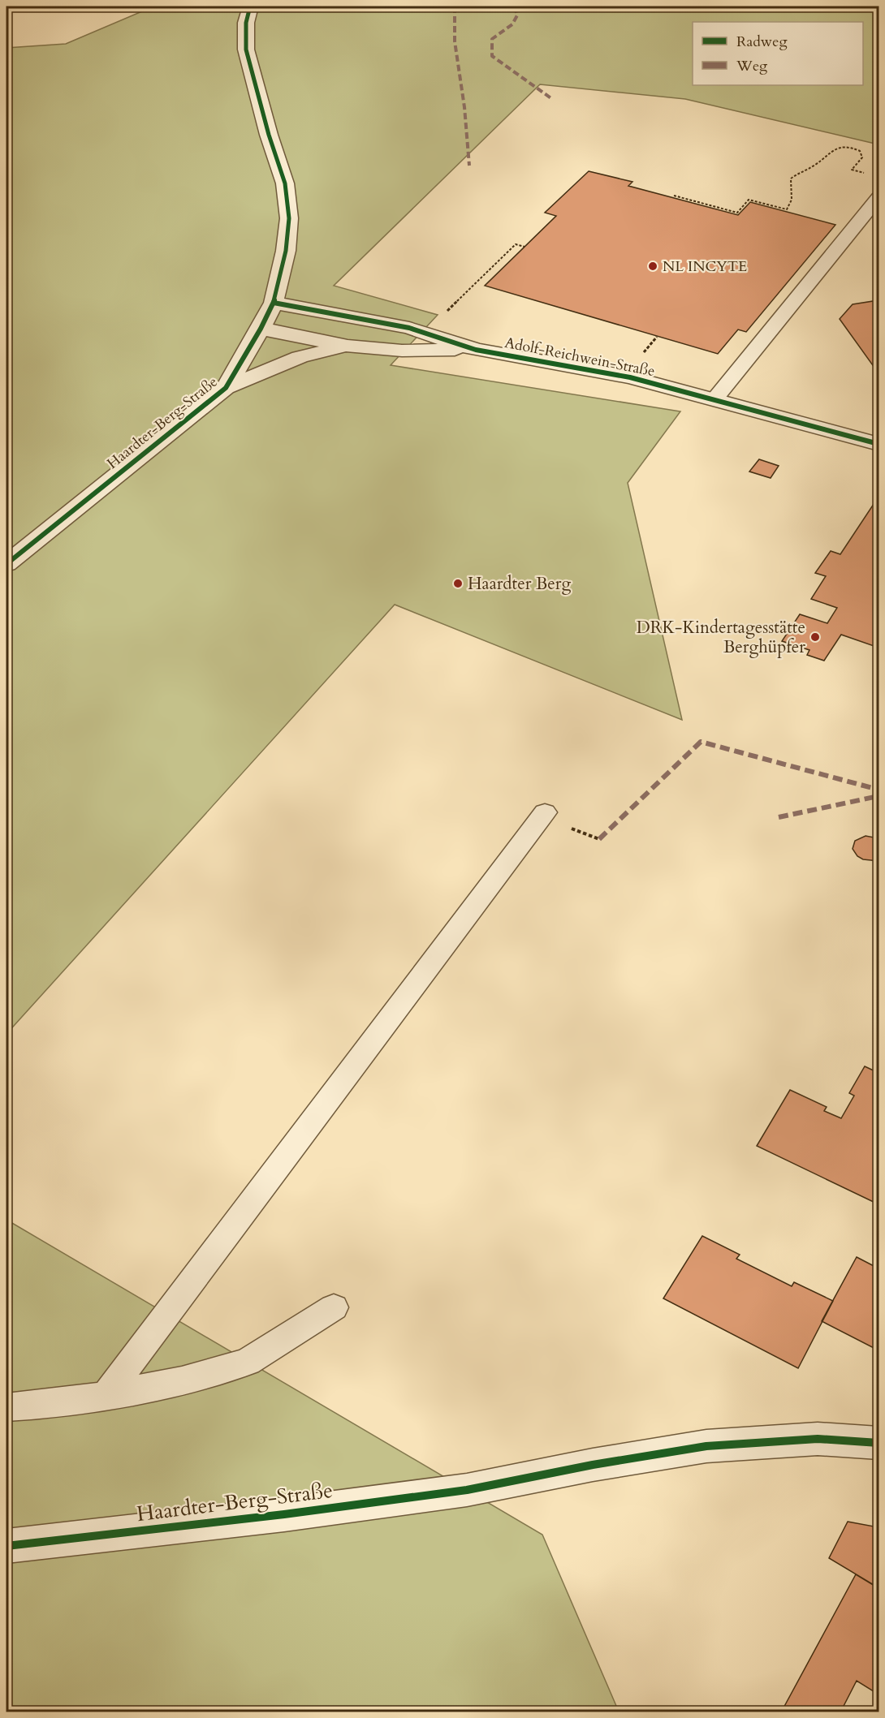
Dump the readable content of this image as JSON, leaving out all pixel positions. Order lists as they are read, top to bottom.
{
  "streets": {
    "street": ["Adolf-Reichwein-Straße", "Haardter-Berg-Straße"]
  },
  "crossings": [
    ["Adolf-Reichwein-Straße", "Haardter-Berg-Straße"]
  ],
  "places": ["NL INCYTE", "Haardter Berg", "DRK-Kindertagesstätte Berghüpfer"],
  "legend": ["Radweg", "Weg"]
}
